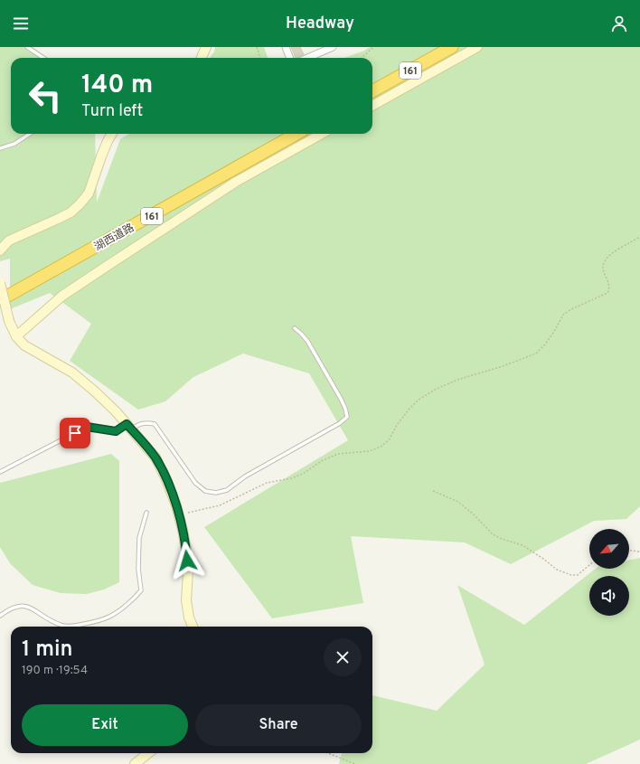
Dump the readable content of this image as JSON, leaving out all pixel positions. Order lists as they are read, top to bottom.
{
  "streets": {
    "highway": ["161", "湖西道路"]
  },
  "north": "bottom left",
  "page": {
    "header": "Headway",
    "turn": ["140 m", "Turn left"],
    "heading": ["1 min", "190 m · 19:54"],
    "buttons": ["Exit", "Share"]
  }
}
